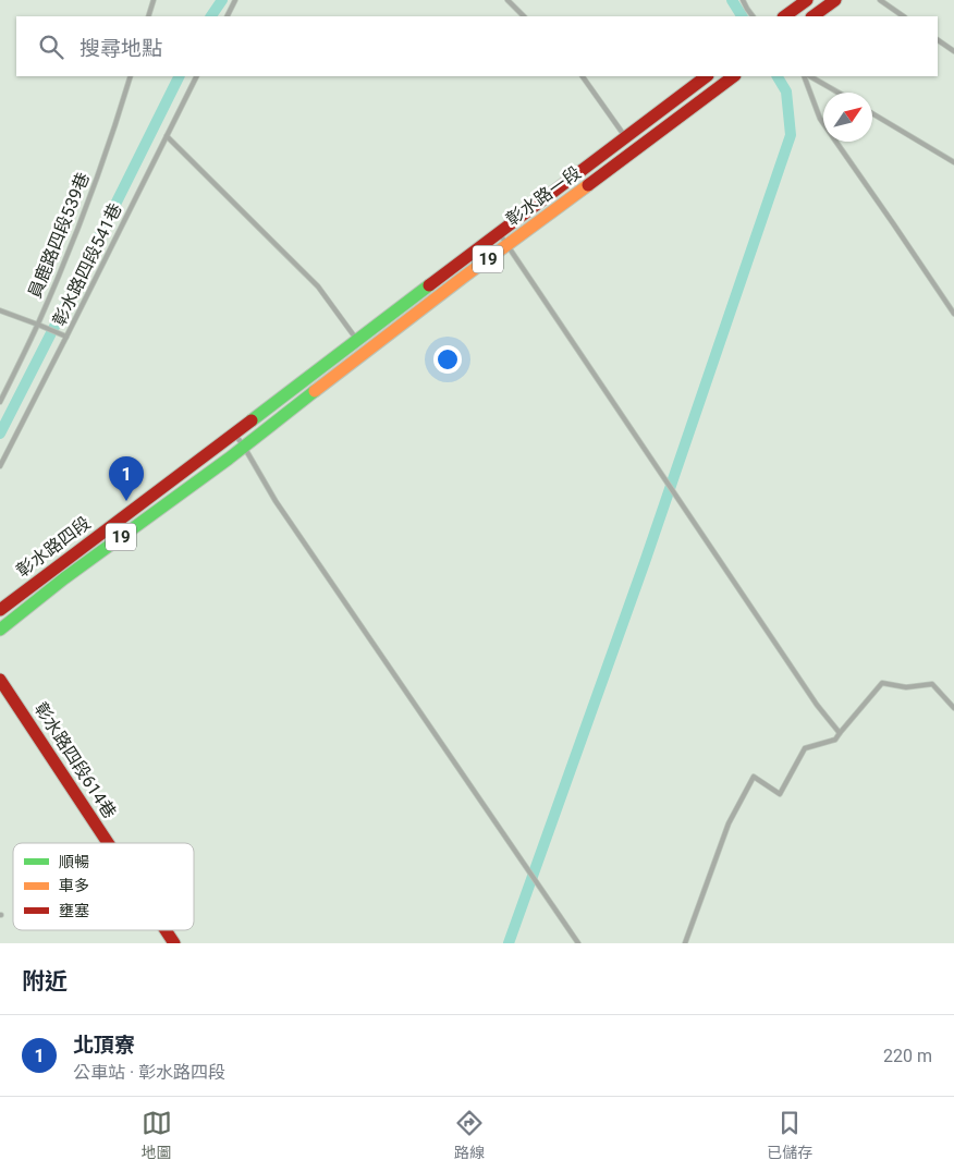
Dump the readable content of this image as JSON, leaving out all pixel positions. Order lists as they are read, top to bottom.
{
  "streets": {
    "main road": [
      "彰水路一段",
      "19",
      "彰水路四段",
      "彰水路四段614巷"
    ],
    "lane": ["員鹿路四段539巷", "彰水路四段541巷"]
  },
  "crossings": [
    ["彰水路一段", "彰水路四段"]
  ],
  "legend": ["順暢", "車多", "壅塞"],
  "north": "top right",
  "page": {
    "search": "搜尋地點",
    "pins": "1",
    "heading": "附近",
    "list": [
      {
        "mark": "1",
        "name": "北頂寮",
        "note": "公車站 · 彰水路四段",
        "value": "220 m"
      }
    ],
    "nav": ["地圖", "路線", "已儲存"]
  }
}
